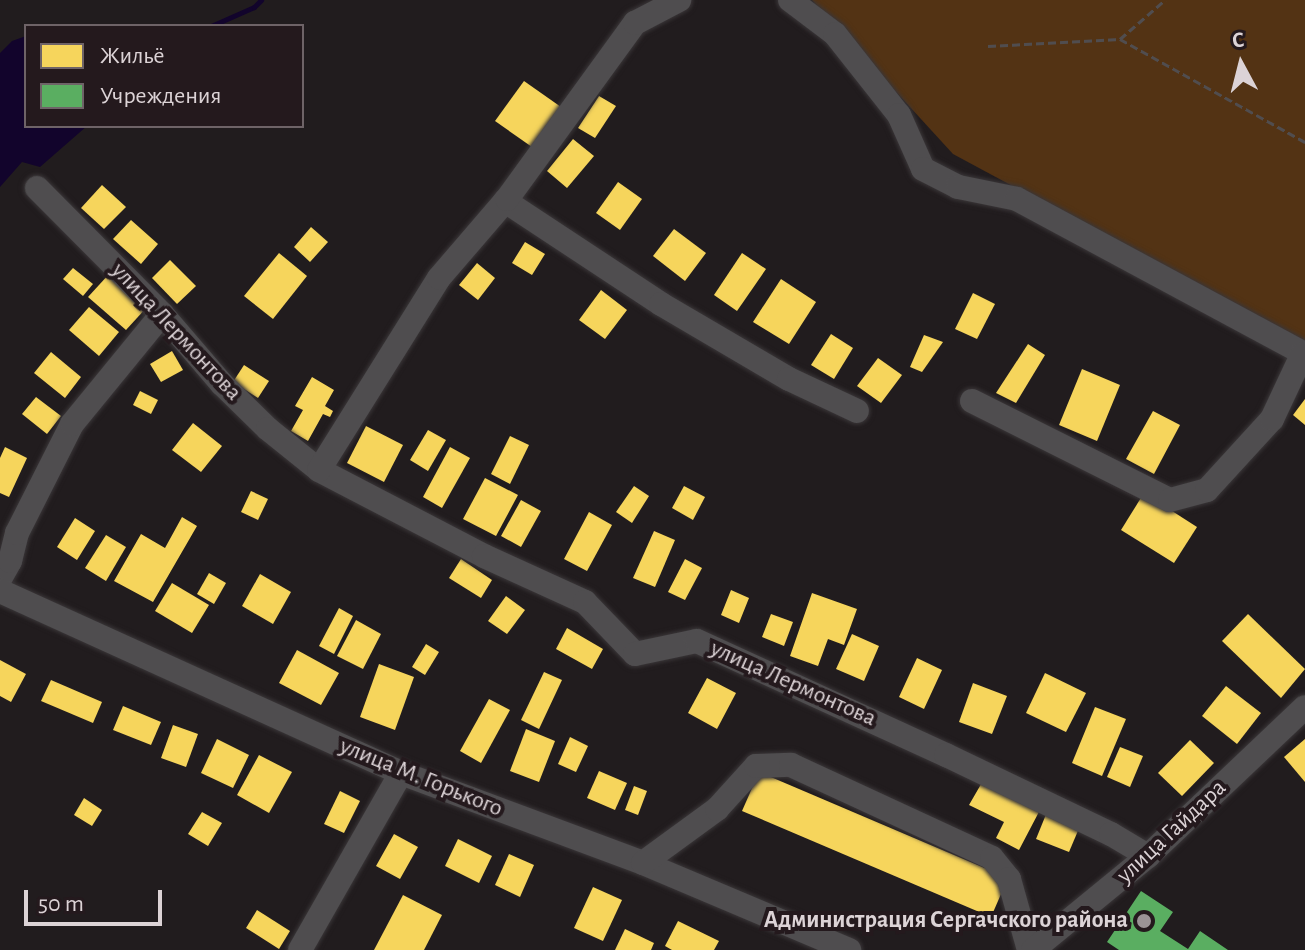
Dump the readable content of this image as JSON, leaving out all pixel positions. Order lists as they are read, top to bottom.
{
  "streets": {
    "street": ["улица Лермонтова", "улица М. Горького", "улица Гайдара"]
  },
  "crossings": [
    ["улица Лермонтова", "улица Гайдара"]
  ],
  "places": ["Администрация Сергачского района"],
  "legend": ["Жильё", "Учреждения"],
  "scale_bar": "50 m",
  "north": "top"
}
